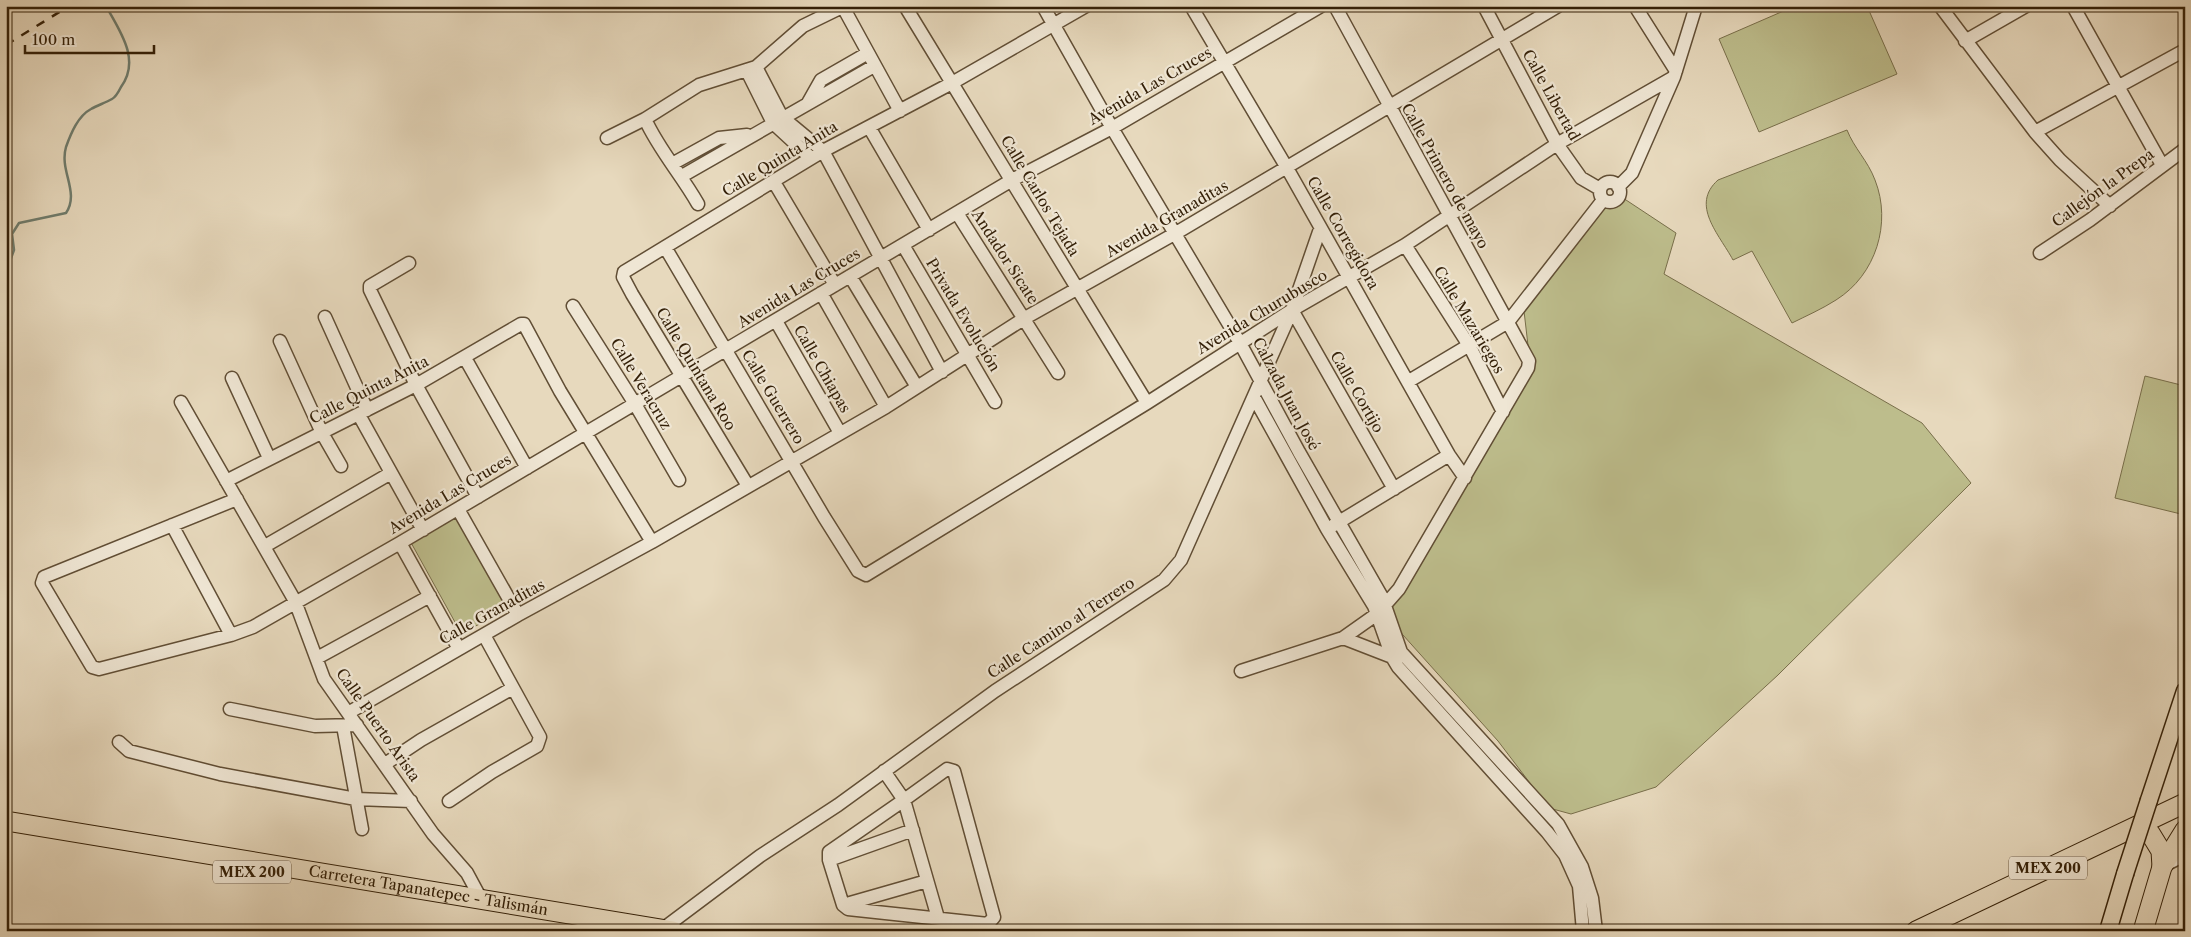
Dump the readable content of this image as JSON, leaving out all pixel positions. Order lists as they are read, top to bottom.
{
  "streets": {
    "highway": ["MEX 200", "Carretera Tapanatepec - Talismán"],
    "street": [
      "Avenida Las Cruces",
      "Calle Libertad",
      "Calle Quinta Anita",
      "Calle Primero de mayo",
      "Callejón la Prepa",
      "Calle Carlos Tejada",
      "Avenida Granaditas",
      "Calle Corregidora",
      "Andador Sicate",
      "Avenida Churubusco",
      "Privada Evolución",
      "Calle Mazariegos",
      "Calle Quintana Roo",
      "Calle Chiapas",
      "Calle Veracruz",
      "Calle Cortijo",
      "Calzada Juan José",
      "Calle Guerrero",
      "Calle Granaditas",
      "Calle Camino al Terrero",
      "Calle Puerto Arista"
    ]
  },
  "crossings": [
    ["Avenida Las Cruces", "Calle Quinta Anita"],
    ["Avenida Las Cruces", "Calle Carlos Tejada"],
    ["Avenida Las Cruces", "Calle Corregidora"],
    ["Avenida Las Cruces", "Andador Sicate"],
    ["Avenida Las Cruces", "Privada Evolución"],
    ["Avenida Las Cruces", "Calle Quintana Roo"],
    ["Avenida Las Cruces", "Calle Chiapas"],
    ["Avenida Las Cruces", "Calle Veracruz"],
    ["Avenida Las Cruces", "Calzada Juan José"],
    ["Avenida Las Cruces", "Calle Guerrero"],
    ["Avenida Las Cruces", "Calle Puerto Arista"],
    ["Calle Libertad", "Avenida Granaditas"],
    ["Calle Libertad", "Avenida Churubusco"],
    ["Calle Quinta Anita", "Calle Carlos Tejada"],
    ["Calle Quinta Anita", "Calle Quintana Roo"],
    ["Calle Quinta Anita", "Calzada Juan José"],
    ["Calle Quinta Anita", "Calle Guerrero"],
    ["Calle Quinta Anita", "Calle Puerto Arista"],
    ["Calle Primero de mayo", "Avenida Granaditas"],
    ["Calle Primero de mayo", "Avenida Churubusco"],
    ["Calle Primero de mayo", "Calle Mazariegos"],
    ["Calle Carlos Tejada", "Avenida Granaditas"],
    ["Calle Carlos Tejada", "Avenida Churubusco"],
    ["Avenida Granaditas", "Calle Corregidora"],
    ["Avenida Granaditas", "Andador Sicate"],
    ["Avenida Granaditas", "Privada Evolución"],
    ["Avenida Granaditas", "Calle Quintana Roo"],
    ["Avenida Granaditas", "Calle Chiapas"],
    ["Avenida Granaditas", "Calzada Juan José"],
    ["Avenida Granaditas", "Calle Guerrero"],
    ["Avenida Granaditas", "Calle Granaditas"],
    ["Calle Corregidora", "Avenida Churubusco"],
    ["Calle Corregidora", "Calle Camino al Terrero"],
    ["Avenida Churubusco", "Calle Mazariegos"],
    ["Avenida Churubusco", "Calle Cortijo"],
    ["Avenida Churubusco", "Calzada Juan José"],
    ["Avenida Churubusco", "Calle Guerrero"],
    ["Avenida Churubusco", "Calle Camino al Terrero"],
    ["Calle Quintana Roo", "Calle Granaditas"],
    ["Calle Cortijo", "Calle Camino al Terrero"],
    ["Calzada Juan José", "Calle Camino al Terrero"],
    ["Calle Granaditas", "Calle Puerto Arista"],
    ["Calle Camino al Terrero", "Carretera Tapanatepec - Talismán"],
    ["Calle Puerto Arista", "Carretera Tapanatepec - Talismán"]
  ],
  "scale_bar": "100 m"
}
